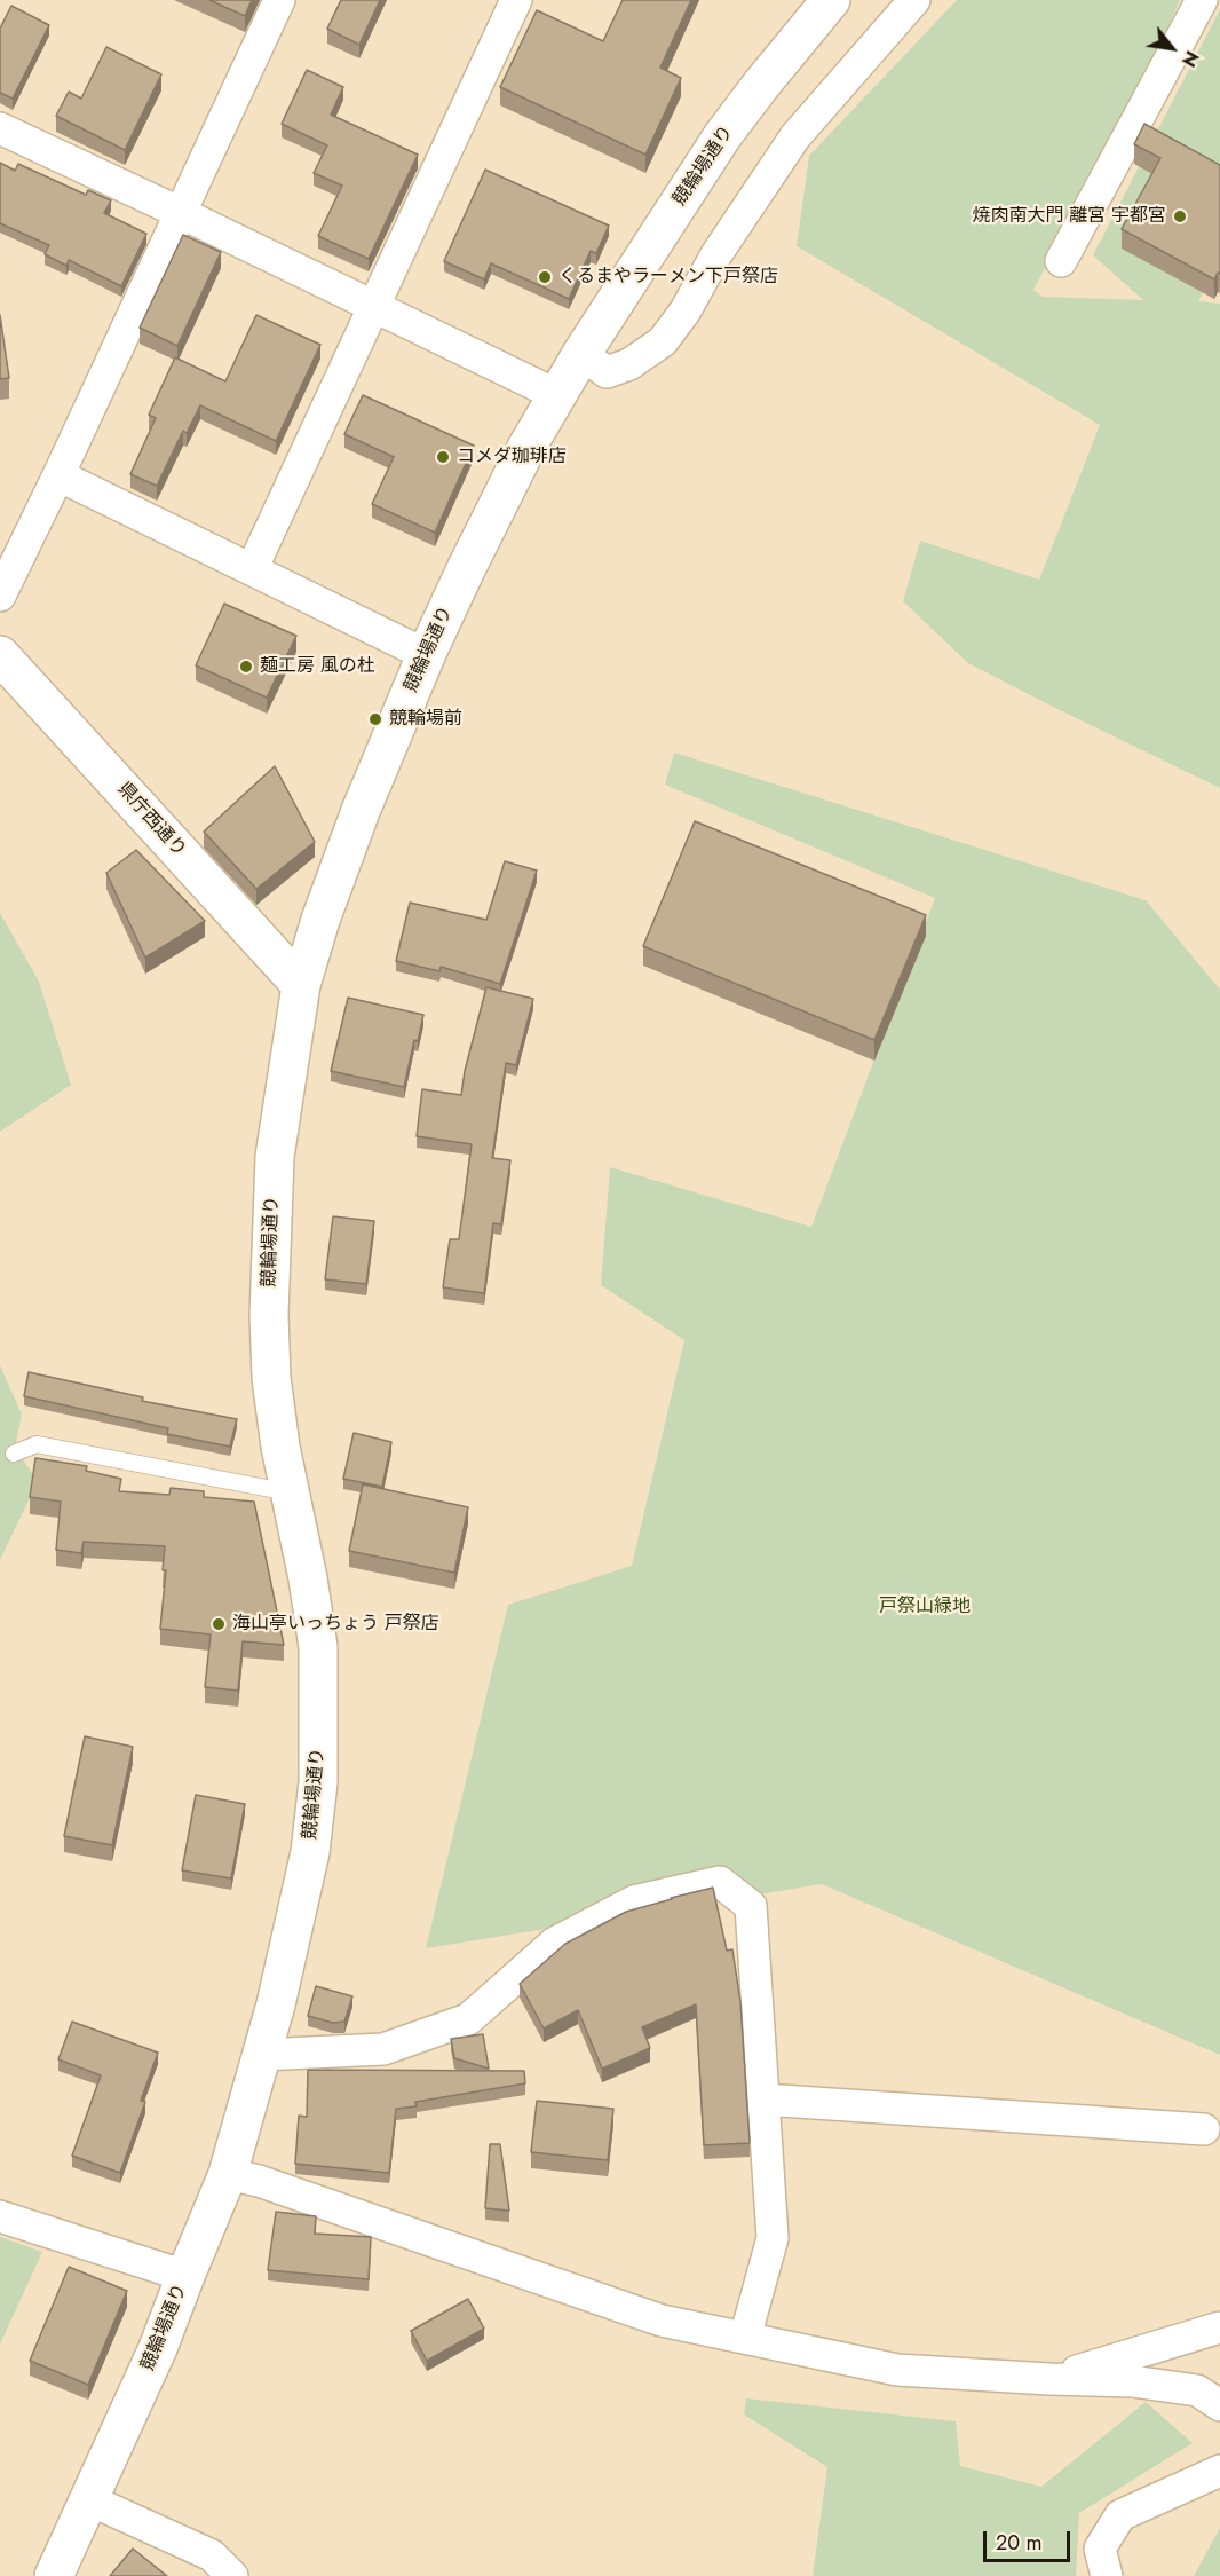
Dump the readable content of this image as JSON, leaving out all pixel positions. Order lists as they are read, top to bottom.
{
  "streets": {
    "street": ["競輪場通り", "県庁西通り"]
  },
  "crossings": [
    ["競輪場通り", "県庁西通り"]
  ],
  "parks": ["戸祭山緑地"],
  "places": [
    "焼肉南大門 離宮 宇都宮",
    "くるまやラーメン下戸祭店",
    "コメダ珈琲店",
    "麺工房 風の杜",
    "競輪場前",
    "海山亭いっちょう 戸祭店"
  ],
  "scale_bar": "20 m",
  "north": "bottom right"
}
